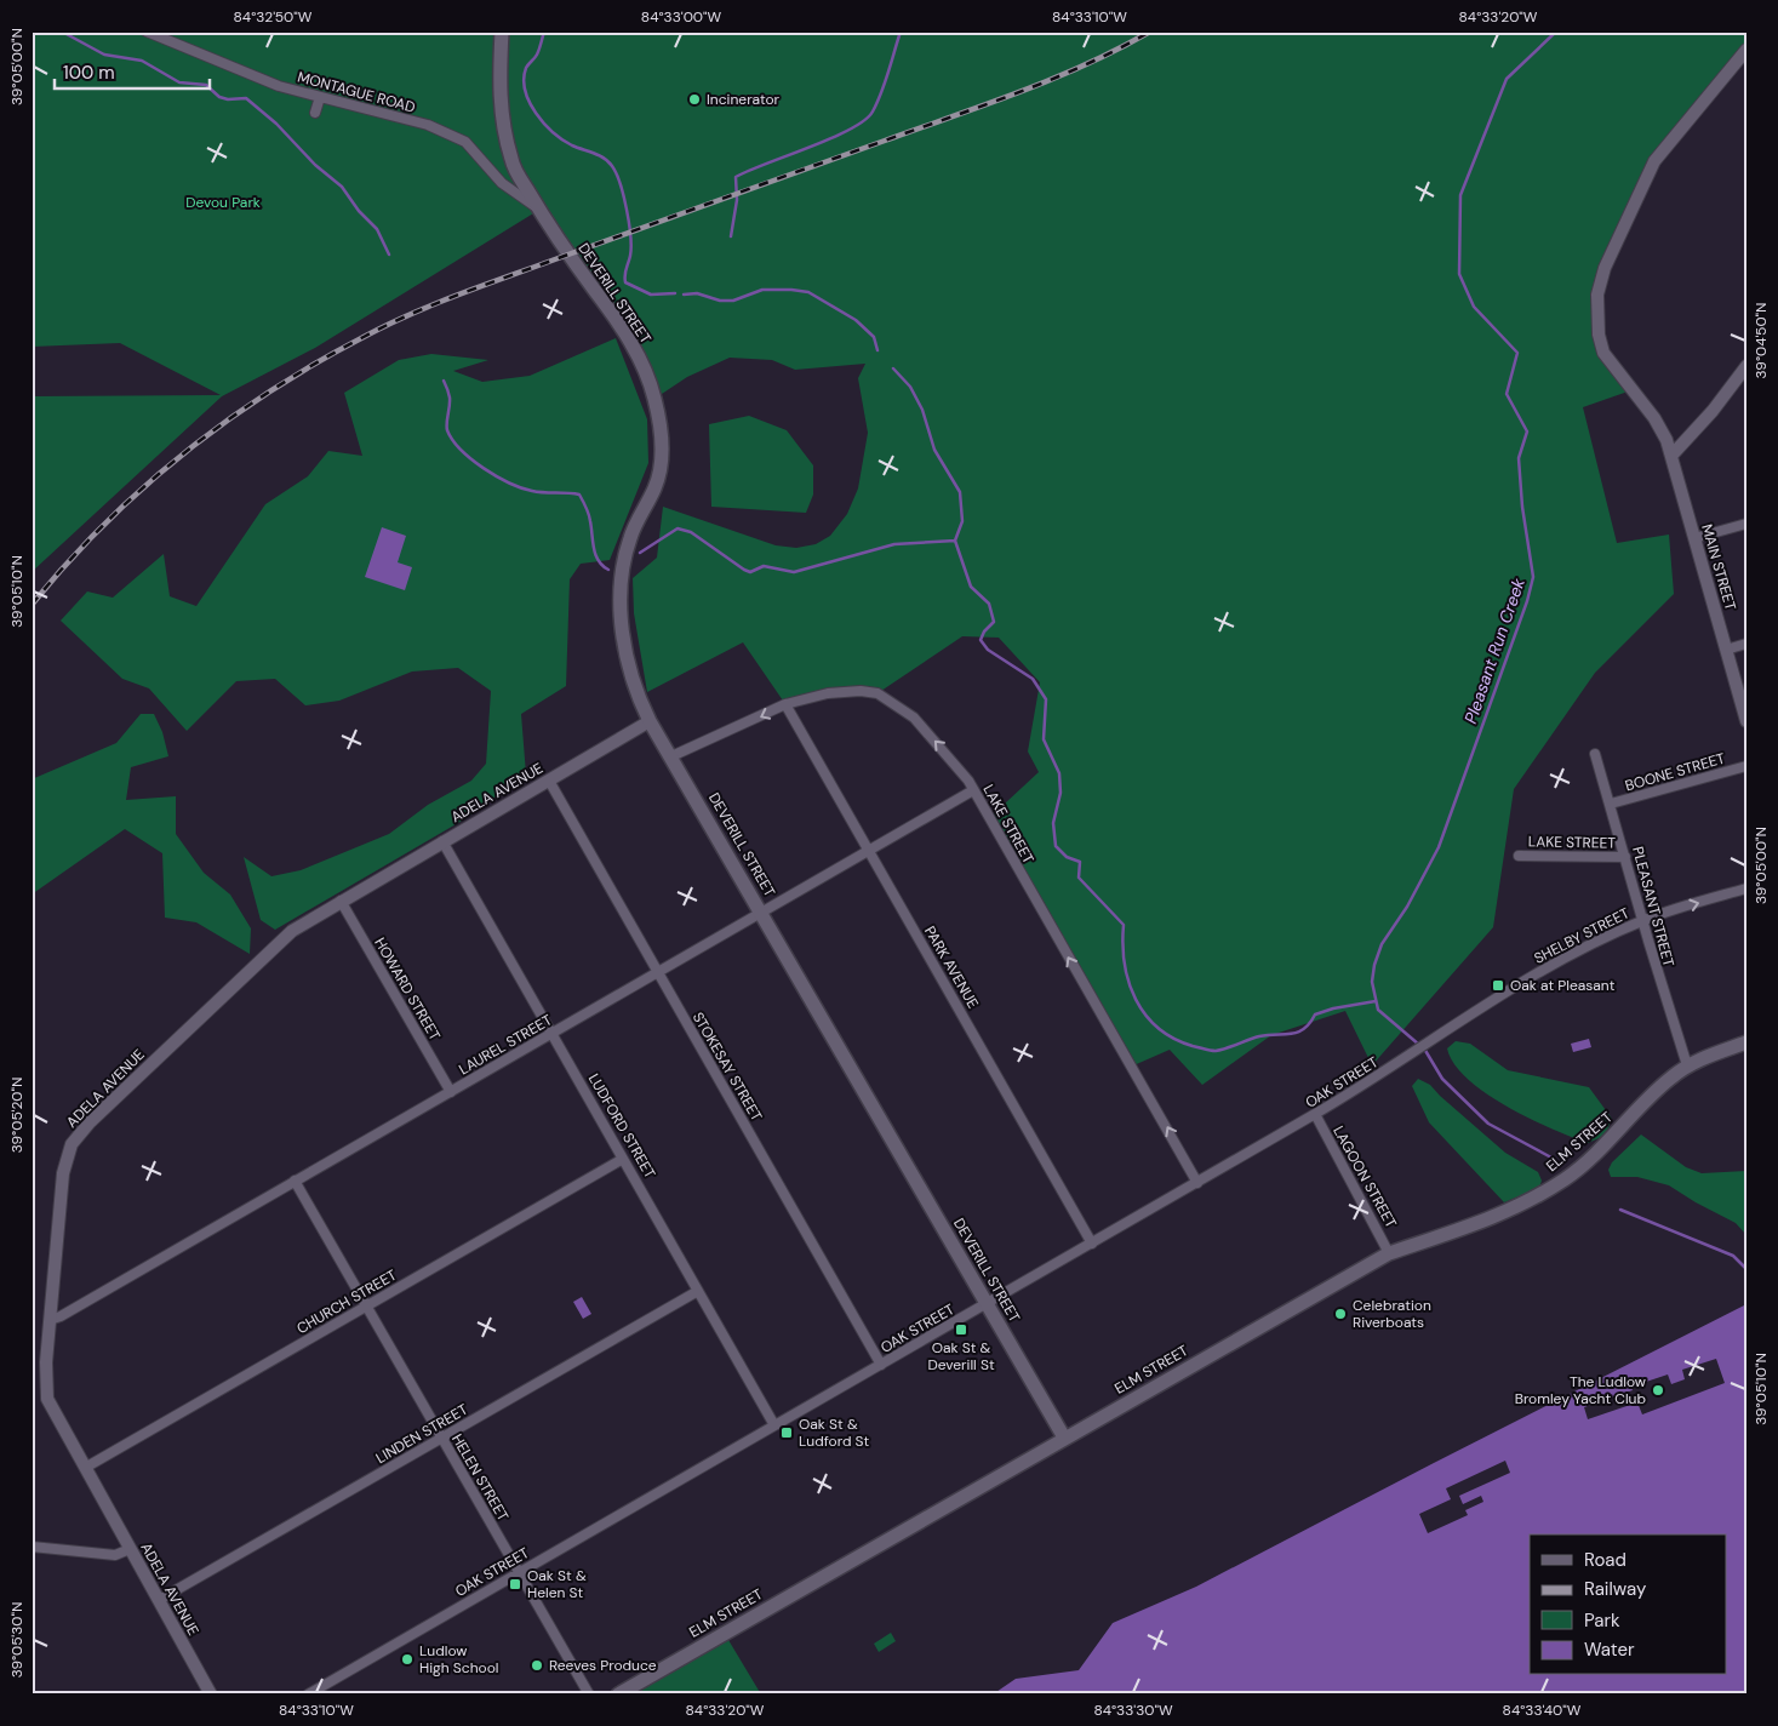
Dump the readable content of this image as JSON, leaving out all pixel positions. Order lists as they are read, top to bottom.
{
  "streets": {
    "main road": ["DEVERILL STREET", "ELM STREET"],
    "street": [
      "MONTAGUE ROAD",
      "MAIN STREET",
      "BOONE STREET",
      "ADELA AVENUE",
      "LAKE STREET",
      "PLEASANT STREET",
      "SHELBY STREET",
      "PARK AVENUE",
      "HOWARD STREET",
      "LAUREL STREET",
      "STOKESAY STREET",
      "OAK STREET",
      "LUDFORD STREET",
      "LAGOON STREET",
      "CHURCH STREET",
      "LINDEN STREET",
      "HELEN STREET"
    ]
  },
  "crossings": [
    ["MONTAGUE ROAD", "DEVERILL STREET"],
    ["DEVERILL STREET", "ADELA AVENUE"],
    ["DEVERILL STREET", "LAKE STREET"],
    ["DEVERILL STREET", "LAUREL STREET"],
    ["DEVERILL STREET", "OAK STREET"],
    ["DEVERILL STREET", "ELM STREET"],
    ["BOONE STREET", "PLEASANT STREET"],
    ["ADELA AVENUE", "HOWARD STREET"],
    ["ADELA AVENUE", "LAUREL STREET"],
    ["ADELA AVENUE", "STOKESAY STREET"],
    ["ADELA AVENUE", "LUDFORD STREET"],
    ["ADELA AVENUE", "CHURCH STREET"],
    ["ADELA AVENUE", "LINDEN STREET"],
    ["LAKE STREET", "PLEASANT STREET"],
    ["LAKE STREET", "PARK AVENUE"],
    ["LAKE STREET", "LAUREL STREET"],
    ["LAKE STREET", "OAK STREET"],
    ["PLEASANT STREET", "SHELBY STREET"],
    ["PLEASANT STREET", "ELM STREET"],
    ["SHELBY STREET", "OAK STREET"],
    ["PARK AVENUE", "LAUREL STREET"],
    ["PARK AVENUE", "OAK STREET"],
    ["HOWARD STREET", "LAUREL STREET"],
    ["LAUREL STREET", "STOKESAY STREET"],
    ["LAUREL STREET", "LUDFORD STREET"],
    ["LAUREL STREET", "HELEN STREET"],
    ["STOKESAY STREET", "OAK STREET"],
    ["OAK STREET", "LUDFORD STREET"],
    ["OAK STREET", "LAGOON STREET"],
    ["OAK STREET", "HELEN STREET"],
    ["LUDFORD STREET", "CHURCH STREET"],
    ["LUDFORD STREET", "LINDEN STREET"],
    ["ELM STREET", "LAGOON STREET"],
    ["CHURCH STREET", "HELEN STREET"],
    ["LINDEN STREET", "HELEN STREET"]
  ],
  "one_way": ["LAKE STREET", "SHELBY STREET"],
  "water": ["Pleasant Run Creek"],
  "parks": ["Devou Park"],
  "places": {
    "other": [
      "Incinerator",
      "Celebration Riverboats",
      "The Ludlow Bromley Yacht Club",
      "Ludlow High School",
      "Reeves Produce"
    ],
    "transit": [
      "Oak at Pleasant",
      "Oak St & Deverill St",
      "Oak St & Ludford St",
      "Oak St & Helen St"
    ]
  },
  "legend": [
    "Road",
    "Railway",
    "Park",
    "Water"
  ],
  "scale_bar": "100 m",
  "coordinates": [
    "84°32'50\"W",
    "84°33'00\"W",
    "84°33'10\"W",
    "84°33'20\"W",
    "39°05'00\"N",
    "39°04'50\"N",
    "39°05'10\"N",
    "39°05'20\"N",
    "39°05'30\"N",
    "84°33'30\"W",
    "84°33'40\"W"
  ]
}
